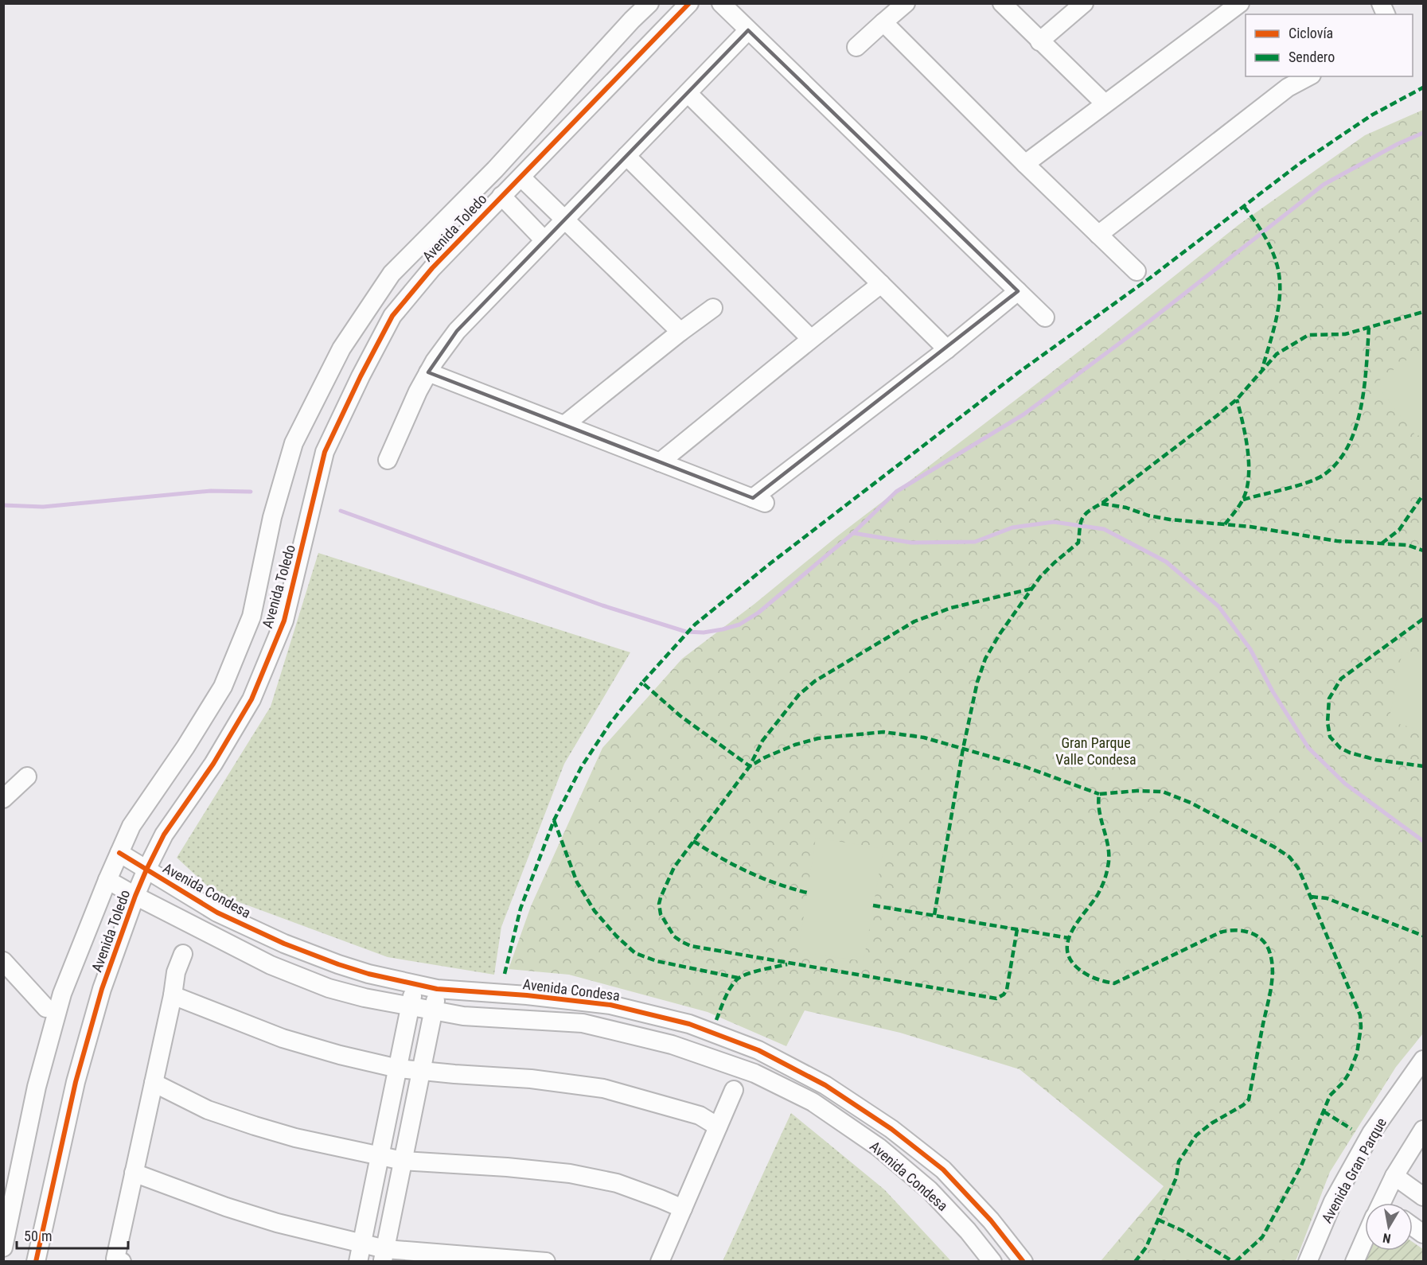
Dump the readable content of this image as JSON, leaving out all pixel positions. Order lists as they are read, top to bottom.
{
  "streets": {
    "street": ["Avenida Toledo", "Avenida Condesa", "Avenida Gran Parque"]
  },
  "crossings": [
    ["Avenida Toledo", "Avenida Condesa"]
  ],
  "parks": ["Gran Parque Valle Condesa"],
  "legend": ["Ciclovía", "Sendero"],
  "scale_bar": "50 m",
  "north": "bottom"
}
